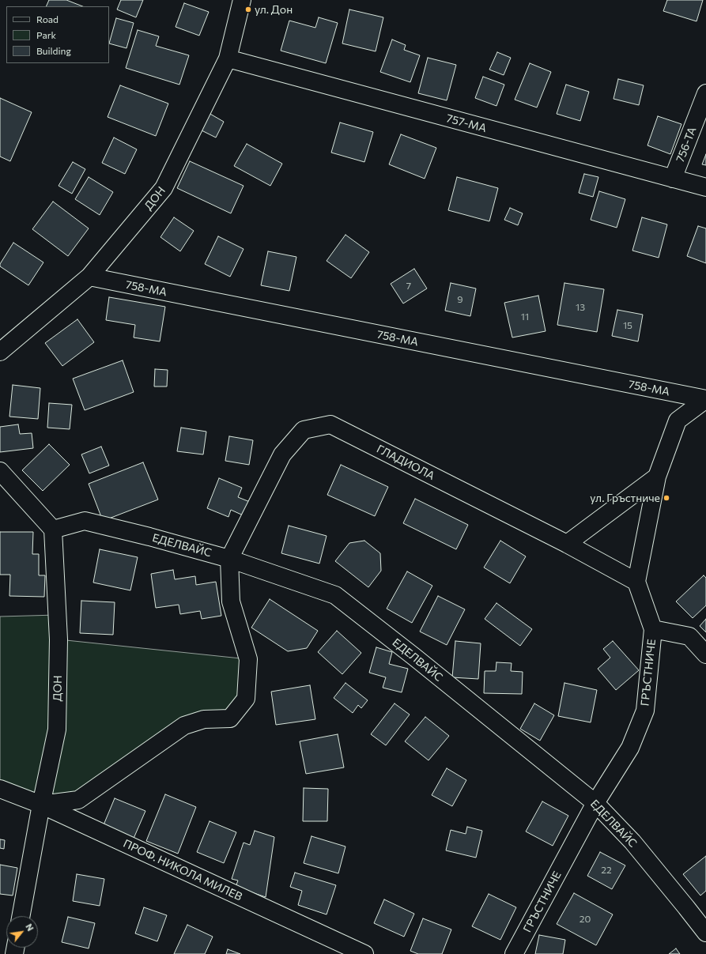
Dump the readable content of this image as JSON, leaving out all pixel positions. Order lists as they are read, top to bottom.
{
  "streets": {
    "street": [
      "757-МА",
      "756-ТА",
      "ДОН",
      "758-МА",
      "ГЛАДИОЛА",
      "ЕДЕЛВАЙС",
      "ГРЪСТНИЧЕ",
      "ПРОФ. НИКОЛА МИЛЕВ"
    ]
  },
  "crossings": [
    ["757-МА", "756-ТА"],
    ["757-МА", "ДОН"],
    ["ДОН", "758-МА"],
    ["ДОН", "ЕДЕЛВАЙС"],
    ["ДОН", "ПРОФ. НИКОЛА МИЛЕВ"],
    ["758-МА", "ГРЪСТНИЧЕ"],
    ["ГЛАДИОЛА", "ЕДЕЛВАЙС"],
    ["ГЛАДИОЛА", "ГРЪСТНИЧЕ"],
    ["ЕДЕЛВАЙС", "ГРЪСТНИЧЕ"]
  ],
  "places": ["ул. Дон", "ул. Гръстниче"],
  "house_numbers": [
    "7",
    "9",
    "13",
    "11",
    "15",
    "22",
    "20"
  ],
  "legend": ["Road", "Park", "Building"],
  "north": "top right"
}
